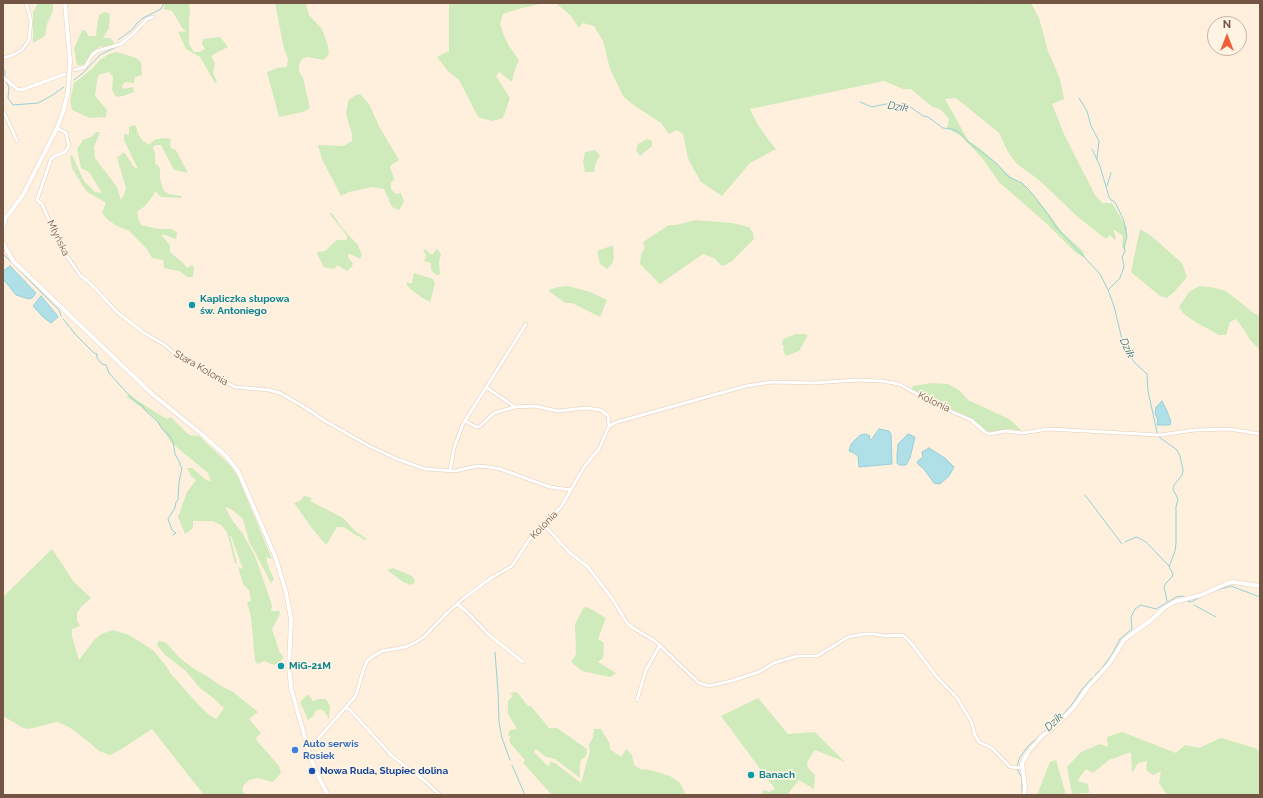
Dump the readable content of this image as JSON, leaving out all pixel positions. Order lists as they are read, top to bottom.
{
  "streets": {
    "street": ["Młyńska", "Stara Kolonia", "Kolonia"]
  },
  "crossings": [
    ["Młyńska", "Stara Kolonia"],
    ["Stara Kolonia", "Kolonia"]
  ],
  "water": ["Dzik"],
  "places": [
    "Kapliczka słupowa św. Antoniego",
    "MiG-21M",
    "Auto serwis Rosiek",
    "Nowa Ruda, Słupiec dolina",
    "Banach"
  ],
  "north": "top"
}
